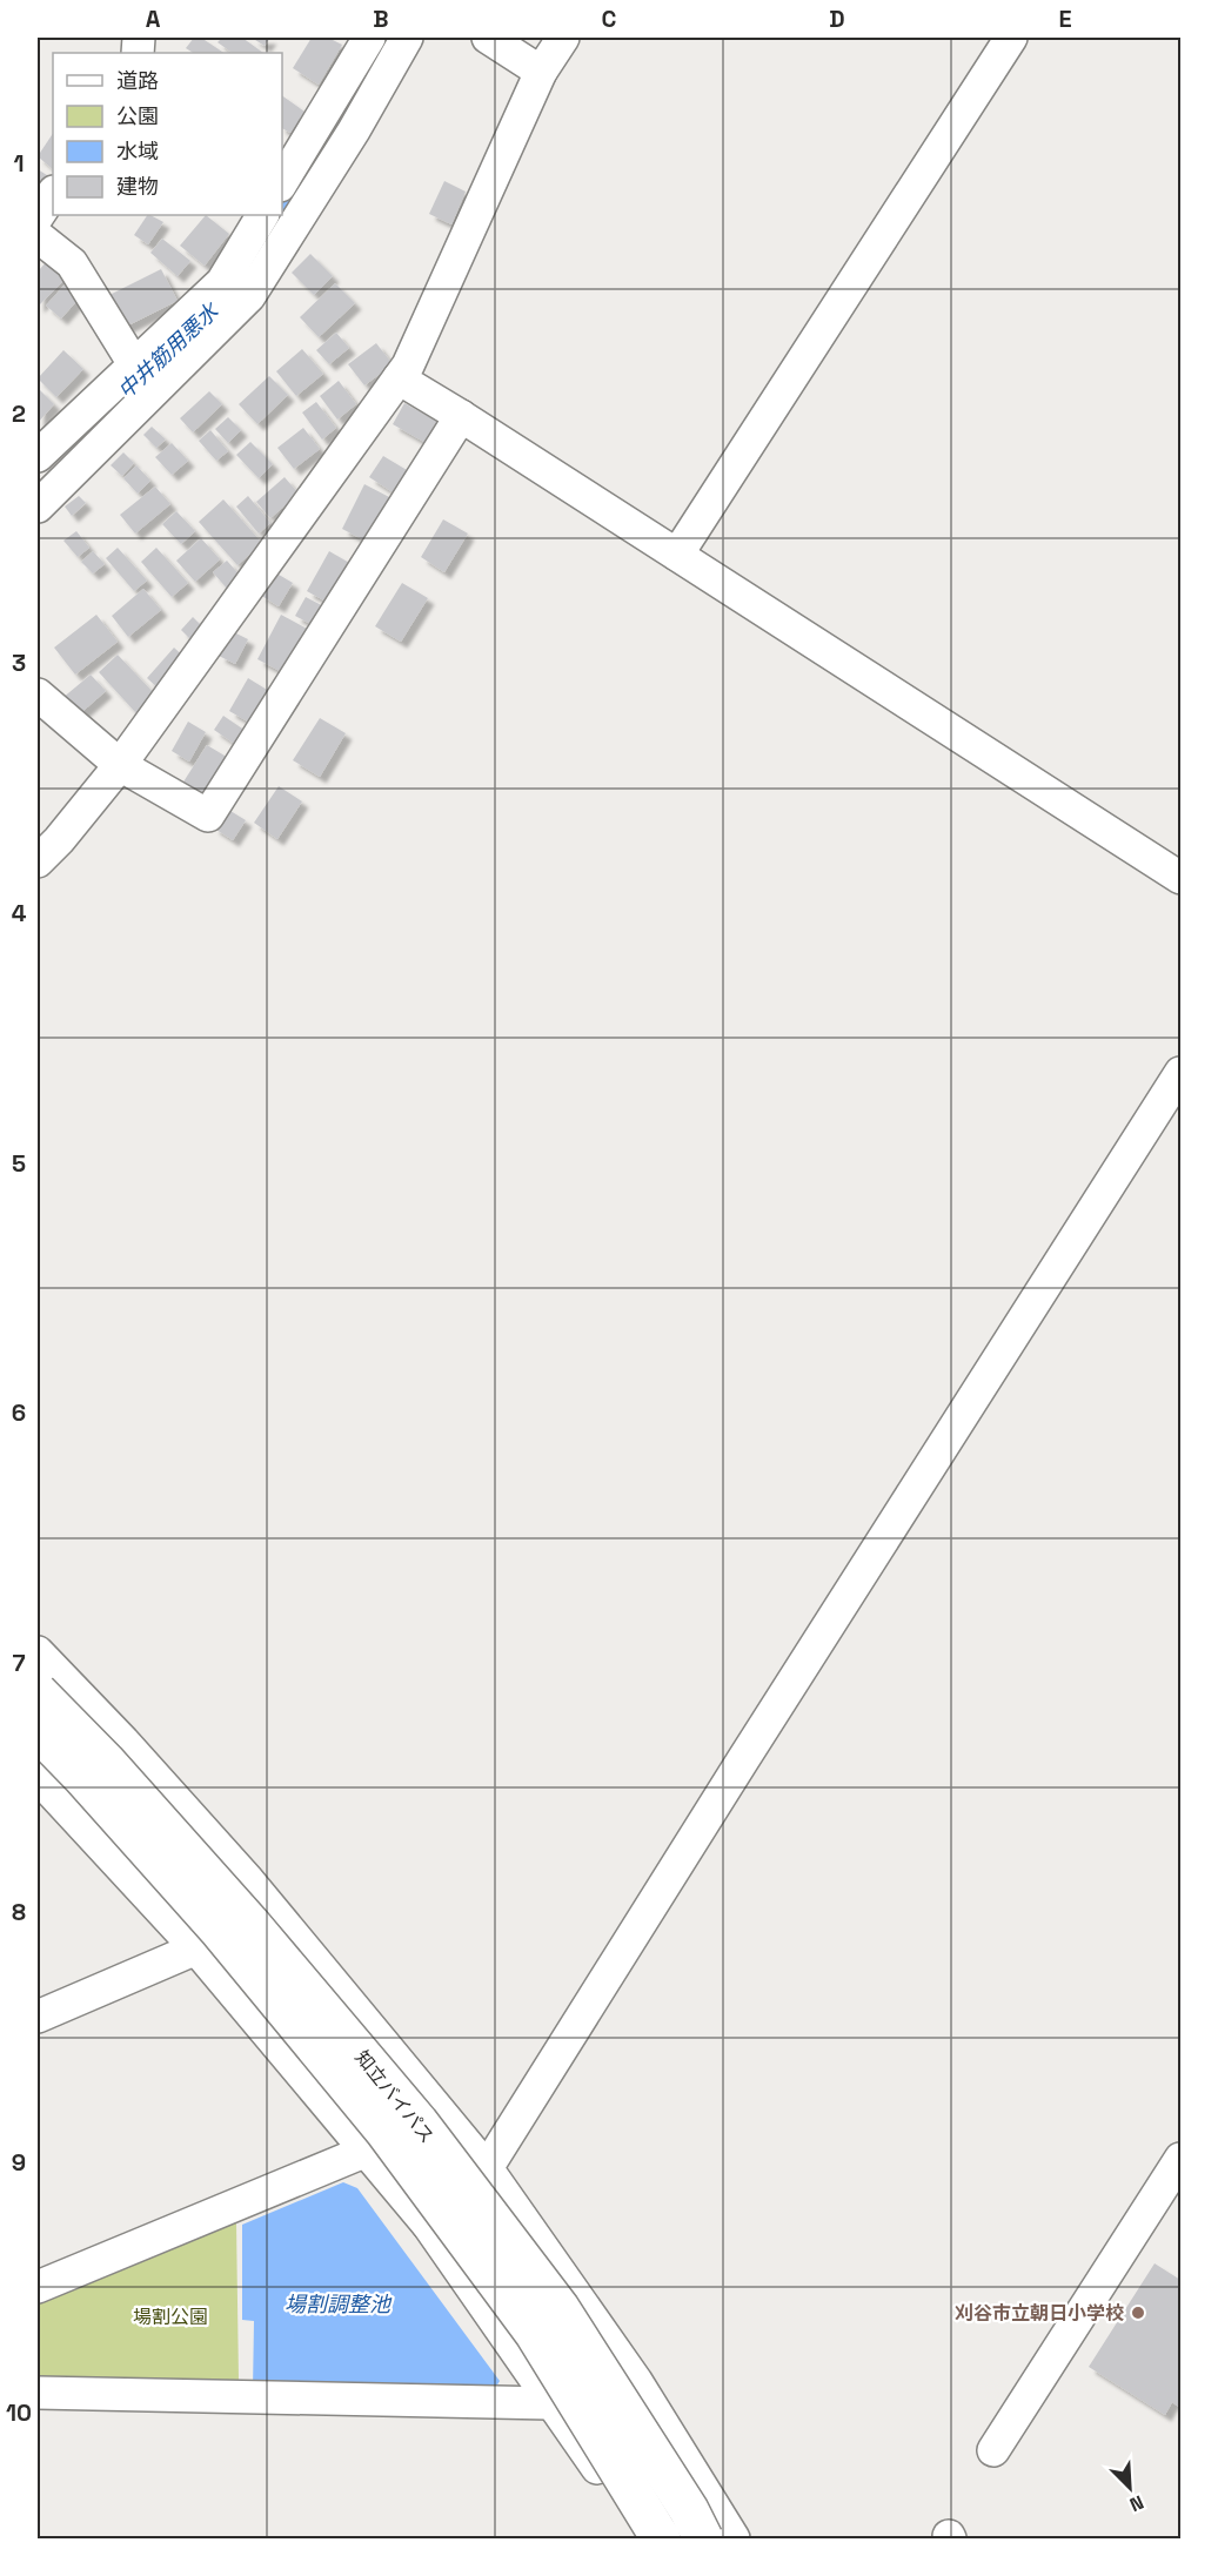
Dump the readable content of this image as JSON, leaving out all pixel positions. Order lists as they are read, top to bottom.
{
  "streets": {
    "highway": ["知立バイパス"]
  },
  "water": ["中井筋用悪水", "場割調整池"],
  "parks": ["場割公園"],
  "places": ["刈谷市立朝日小学校"],
  "legend": [
    "道路",
    "公園",
    "水域",
    "建物"
  ],
  "north": "bottom right",
  "grid": {
    "columns": [
      "A",
      "B",
      "C",
      "D",
      "E"
    ],
    "rows": [
      "1",
      "2",
      "3",
      "4",
      "5",
      "6",
      "7",
      "8",
      "9",
      "10"
    ]
  }
}
